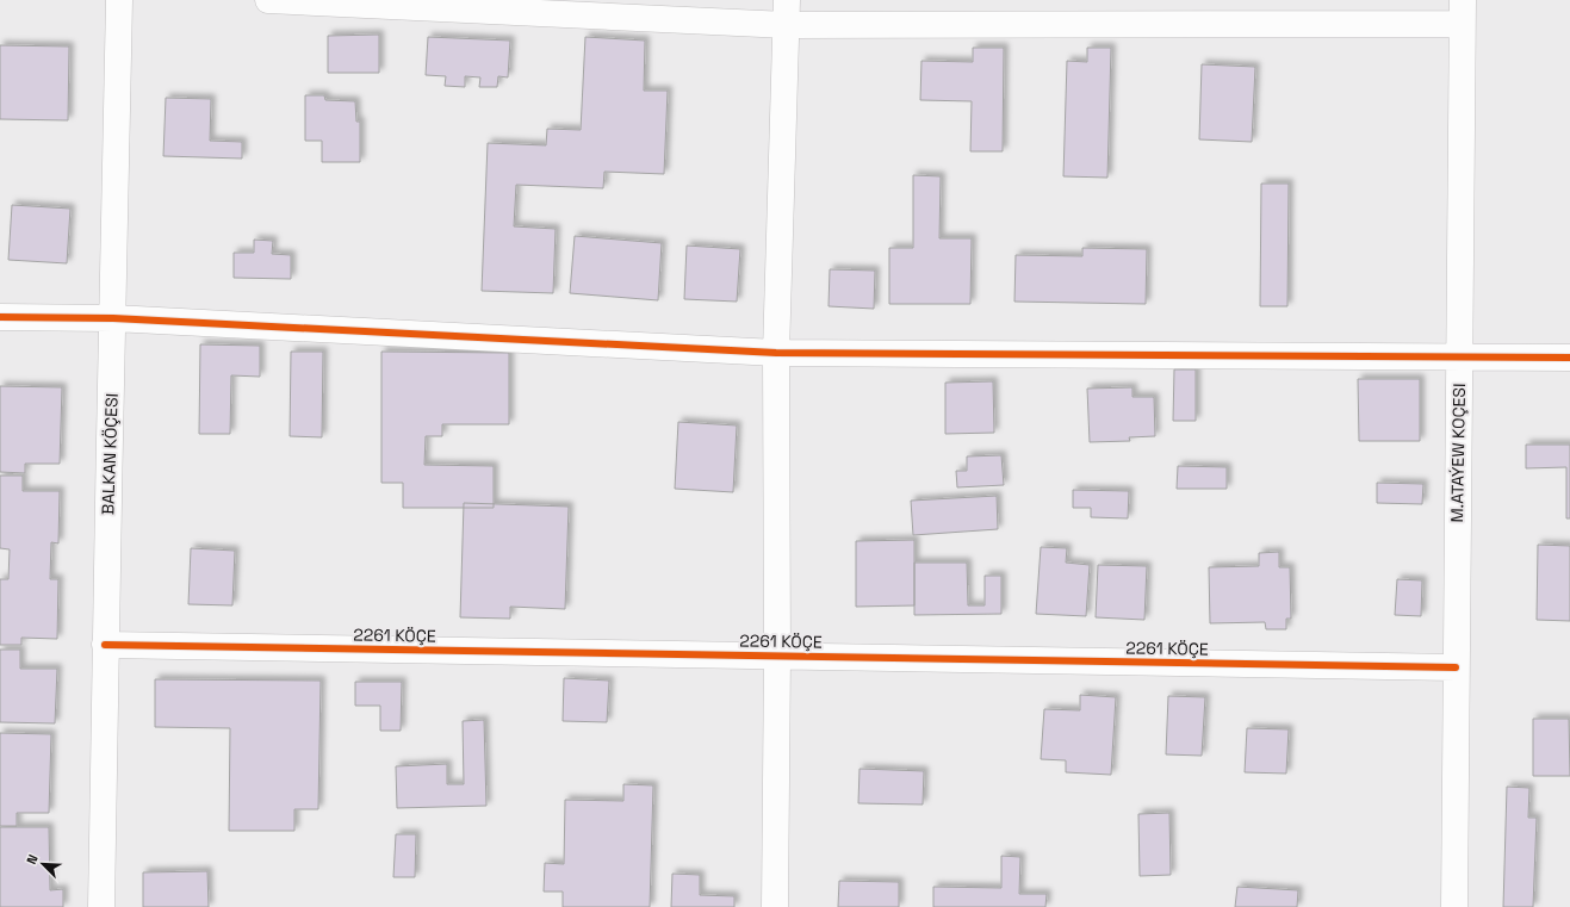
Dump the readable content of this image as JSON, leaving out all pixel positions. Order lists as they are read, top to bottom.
{
  "streets": {
    "street": ["M.ATAÝEW KOÇESI", "BALKAN KÖÇESI", "2261 KÖÇE"]
  },
  "crossings": [
    ["M.ATAÝEW KOÇESI", "2261 KÖÇE"],
    ["BALKAN KÖÇESI", "2261 KÖÇE"]
  ],
  "north": "top left"
}
